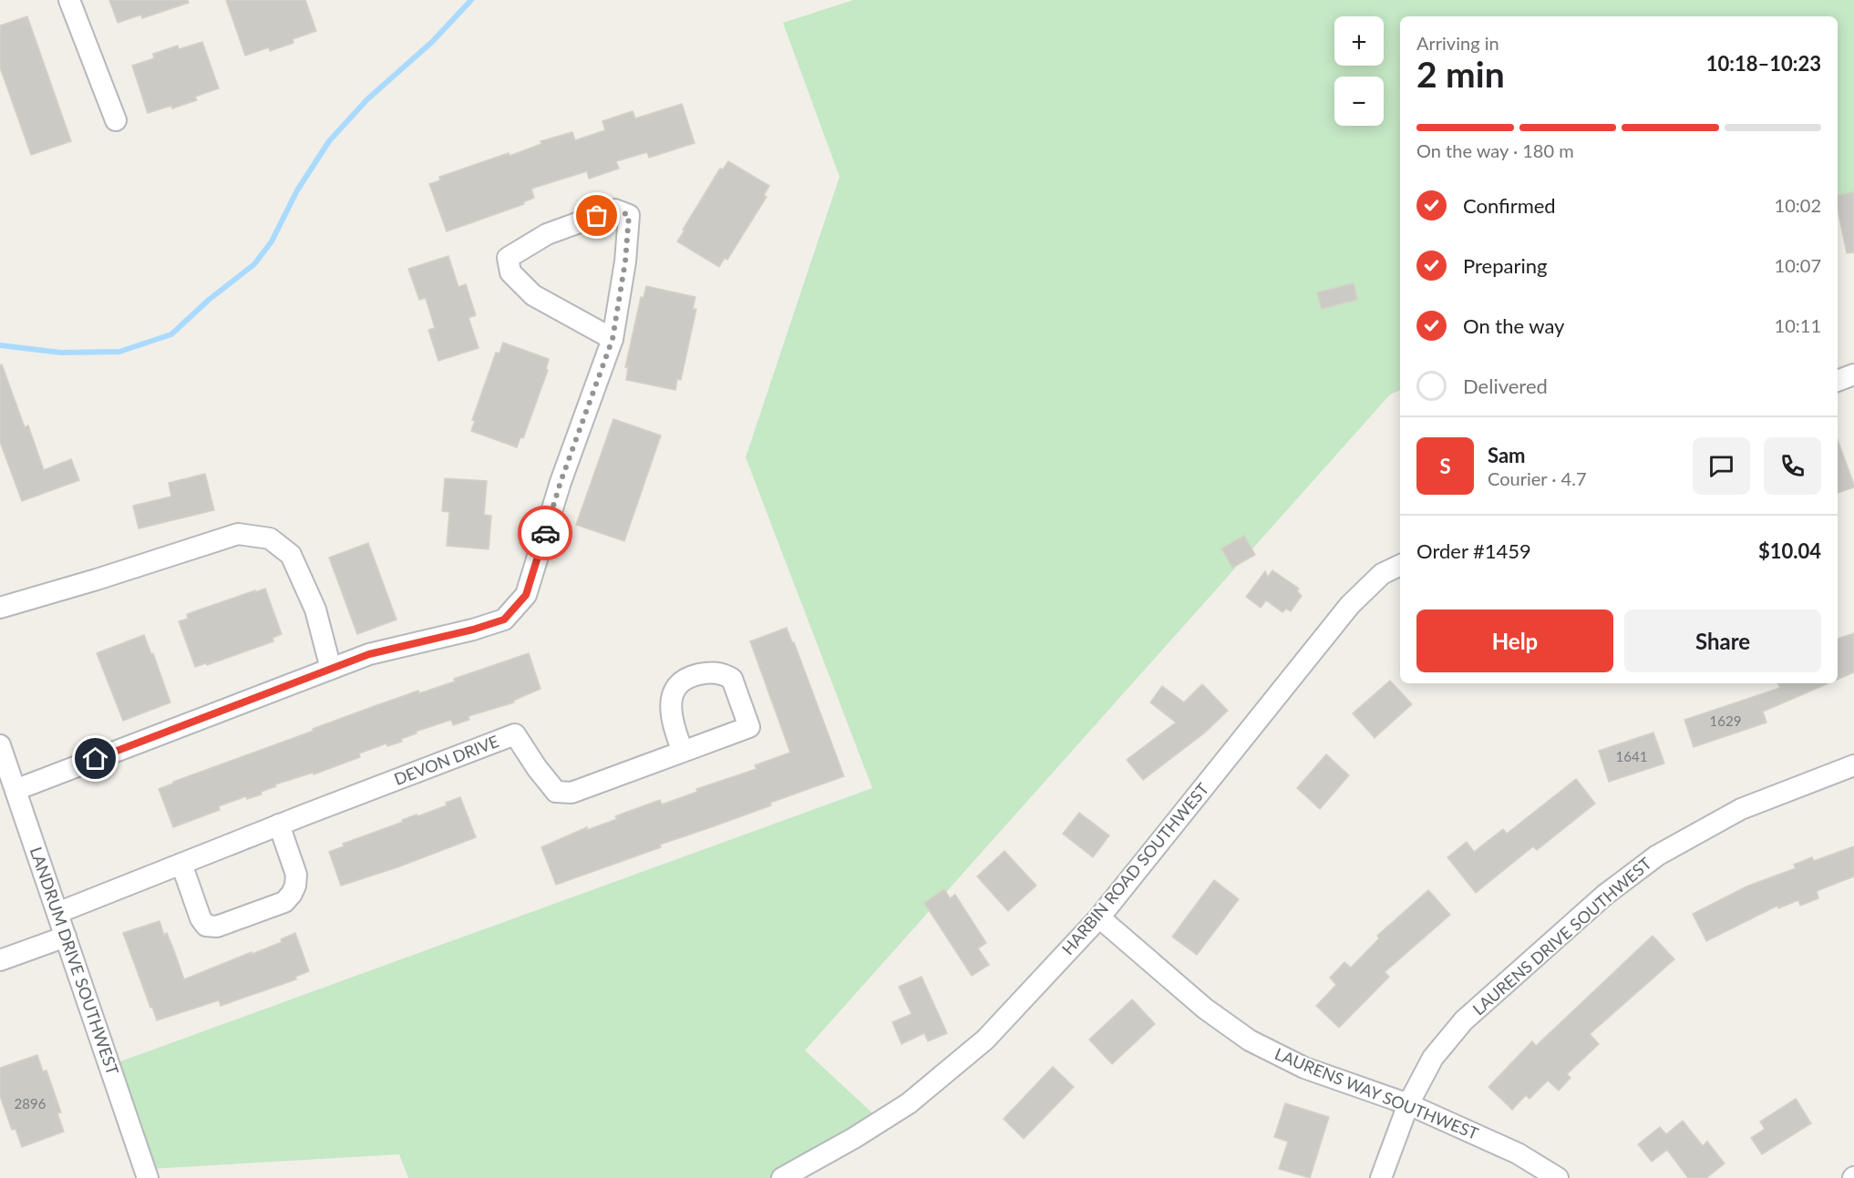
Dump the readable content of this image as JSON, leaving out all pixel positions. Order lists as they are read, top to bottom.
{
  "streets": {
    "street": [
      "DEVON DRIVE",
      "HARBIN ROAD SOUTHWEST",
      "LAURENS DRIVE SOUTHWEST",
      "LANDRUM DRIVE SOUTHWEST",
      "LAURENS WAY SOUTHWEST"
    ]
  },
  "crossings": [
    ["DEVON DRIVE", "LANDRUM DRIVE SOUTHWEST"],
    ["HARBIN ROAD SOUTHWEST", "LAURENS WAY SOUTHWEST"],
    ["LAURENS DRIVE SOUTHWEST", "LAURENS WAY SOUTHWEST"]
  ],
  "house_numbers": ["1629", "1641", "2896"],
  "page": {
    "map_buttons": ["+", "−"],
    "heading": ["2 min", "Arriving in", "10:18–10:23"],
    "panel": [
      "Sam",
      "Courier · 4.7",
      "Order #1459",
      "$10.04"
    ],
    "bar": "On the way · 180 m",
    "list": [
      ["Confirmed", "10:02"],
      ["Preparing", "10:07"],
      ["On the way", "10:11"],
      "Delivered"
    ],
    "round": "S",
    "buttons": ["Help", "Share"]
  }
}
